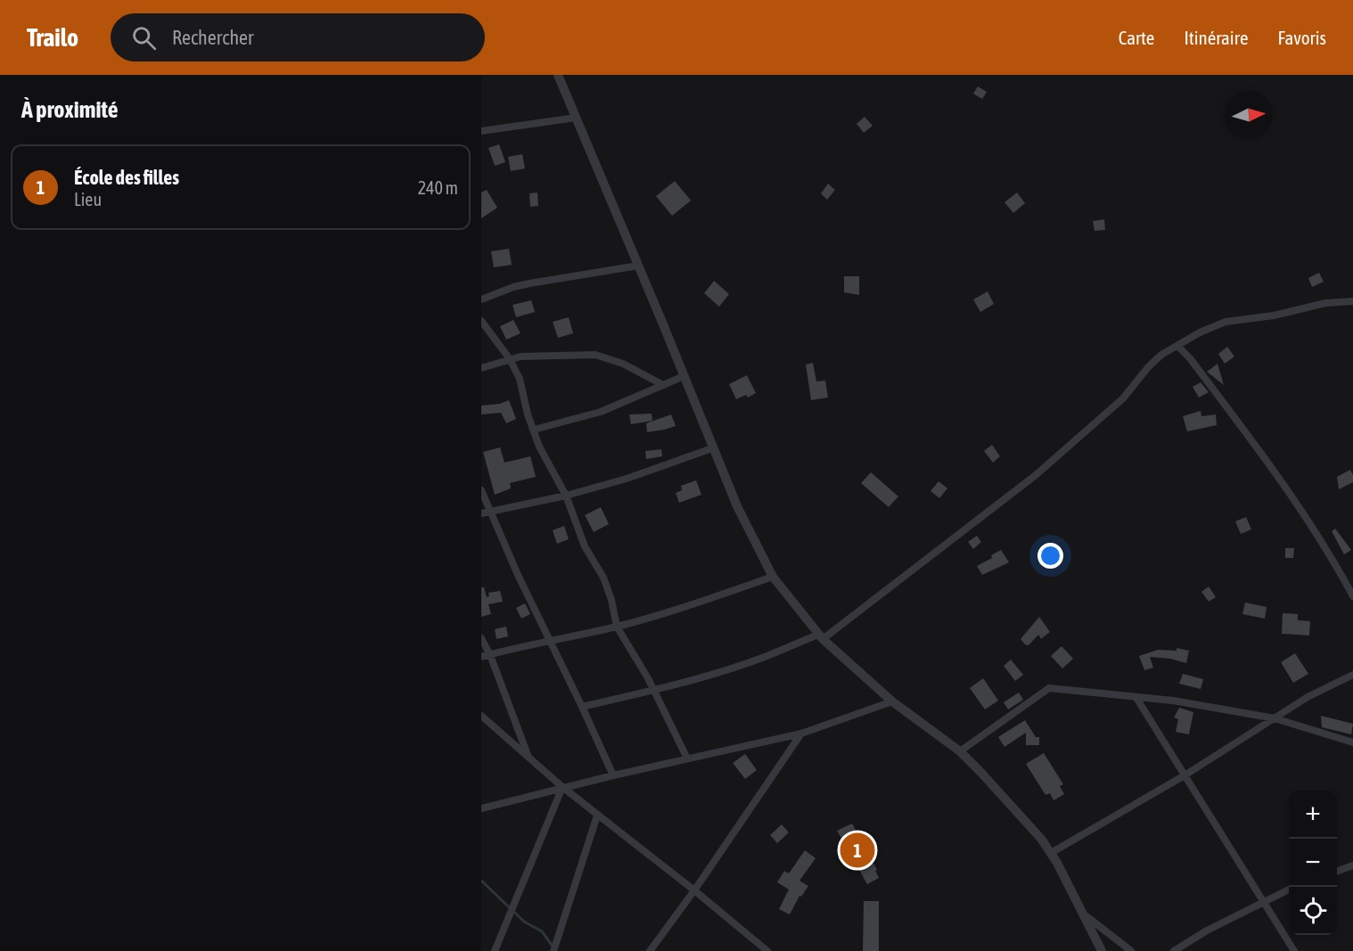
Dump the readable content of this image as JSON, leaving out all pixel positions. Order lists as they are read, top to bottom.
{
  "north": "right",
  "page": {
    "header": "Trailo",
    "search": "Rechercher",
    "nav": ["Carte", "Itinéraire", "Favoris"],
    "heading": "À proximité",
    "list": [
      {
        "mark": "1",
        "name": "École des filles",
        "note": "Lieu",
        "value": "240 m"
      }
    ],
    "map_buttons": ["+", "−"],
    "pins": "1"
  }
}
